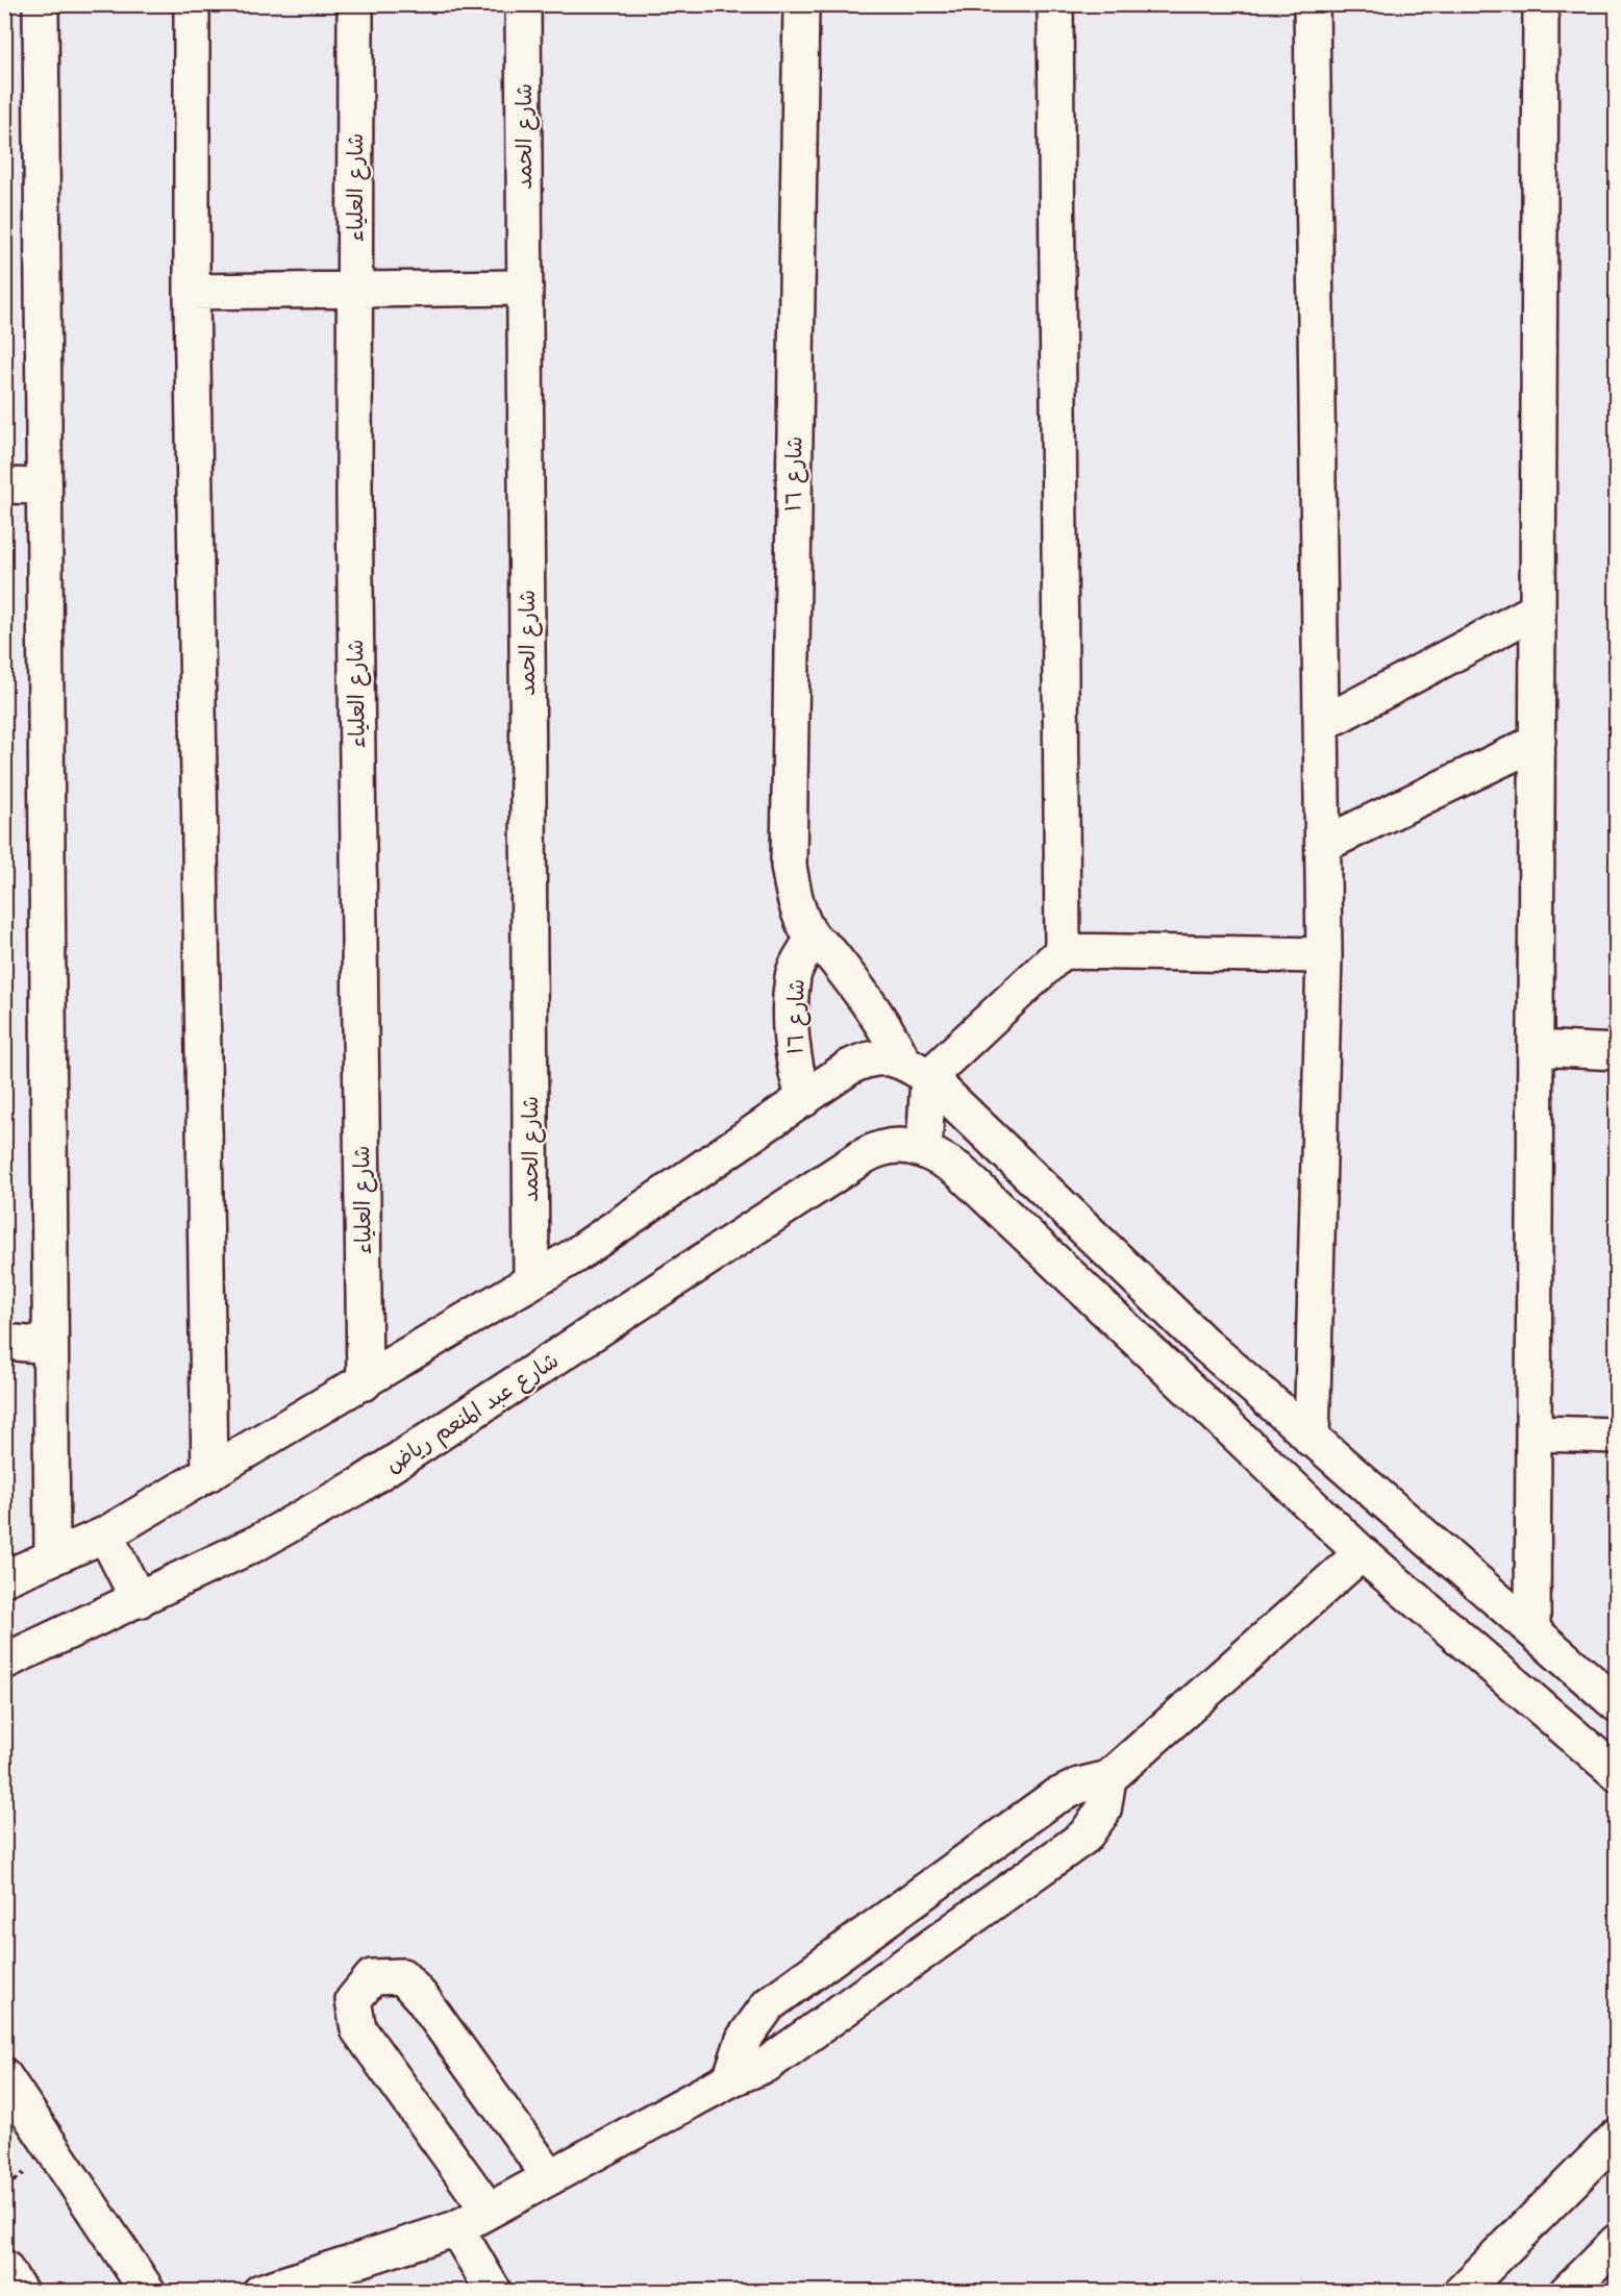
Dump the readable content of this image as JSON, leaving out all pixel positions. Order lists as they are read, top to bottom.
{
  "streets": {
    "street": [
      "شارع الحمد",
      "شارع العلياء",
      "شارع ١٦",
      "شارع عبد المنعم رياض"
    ]
  }
}
